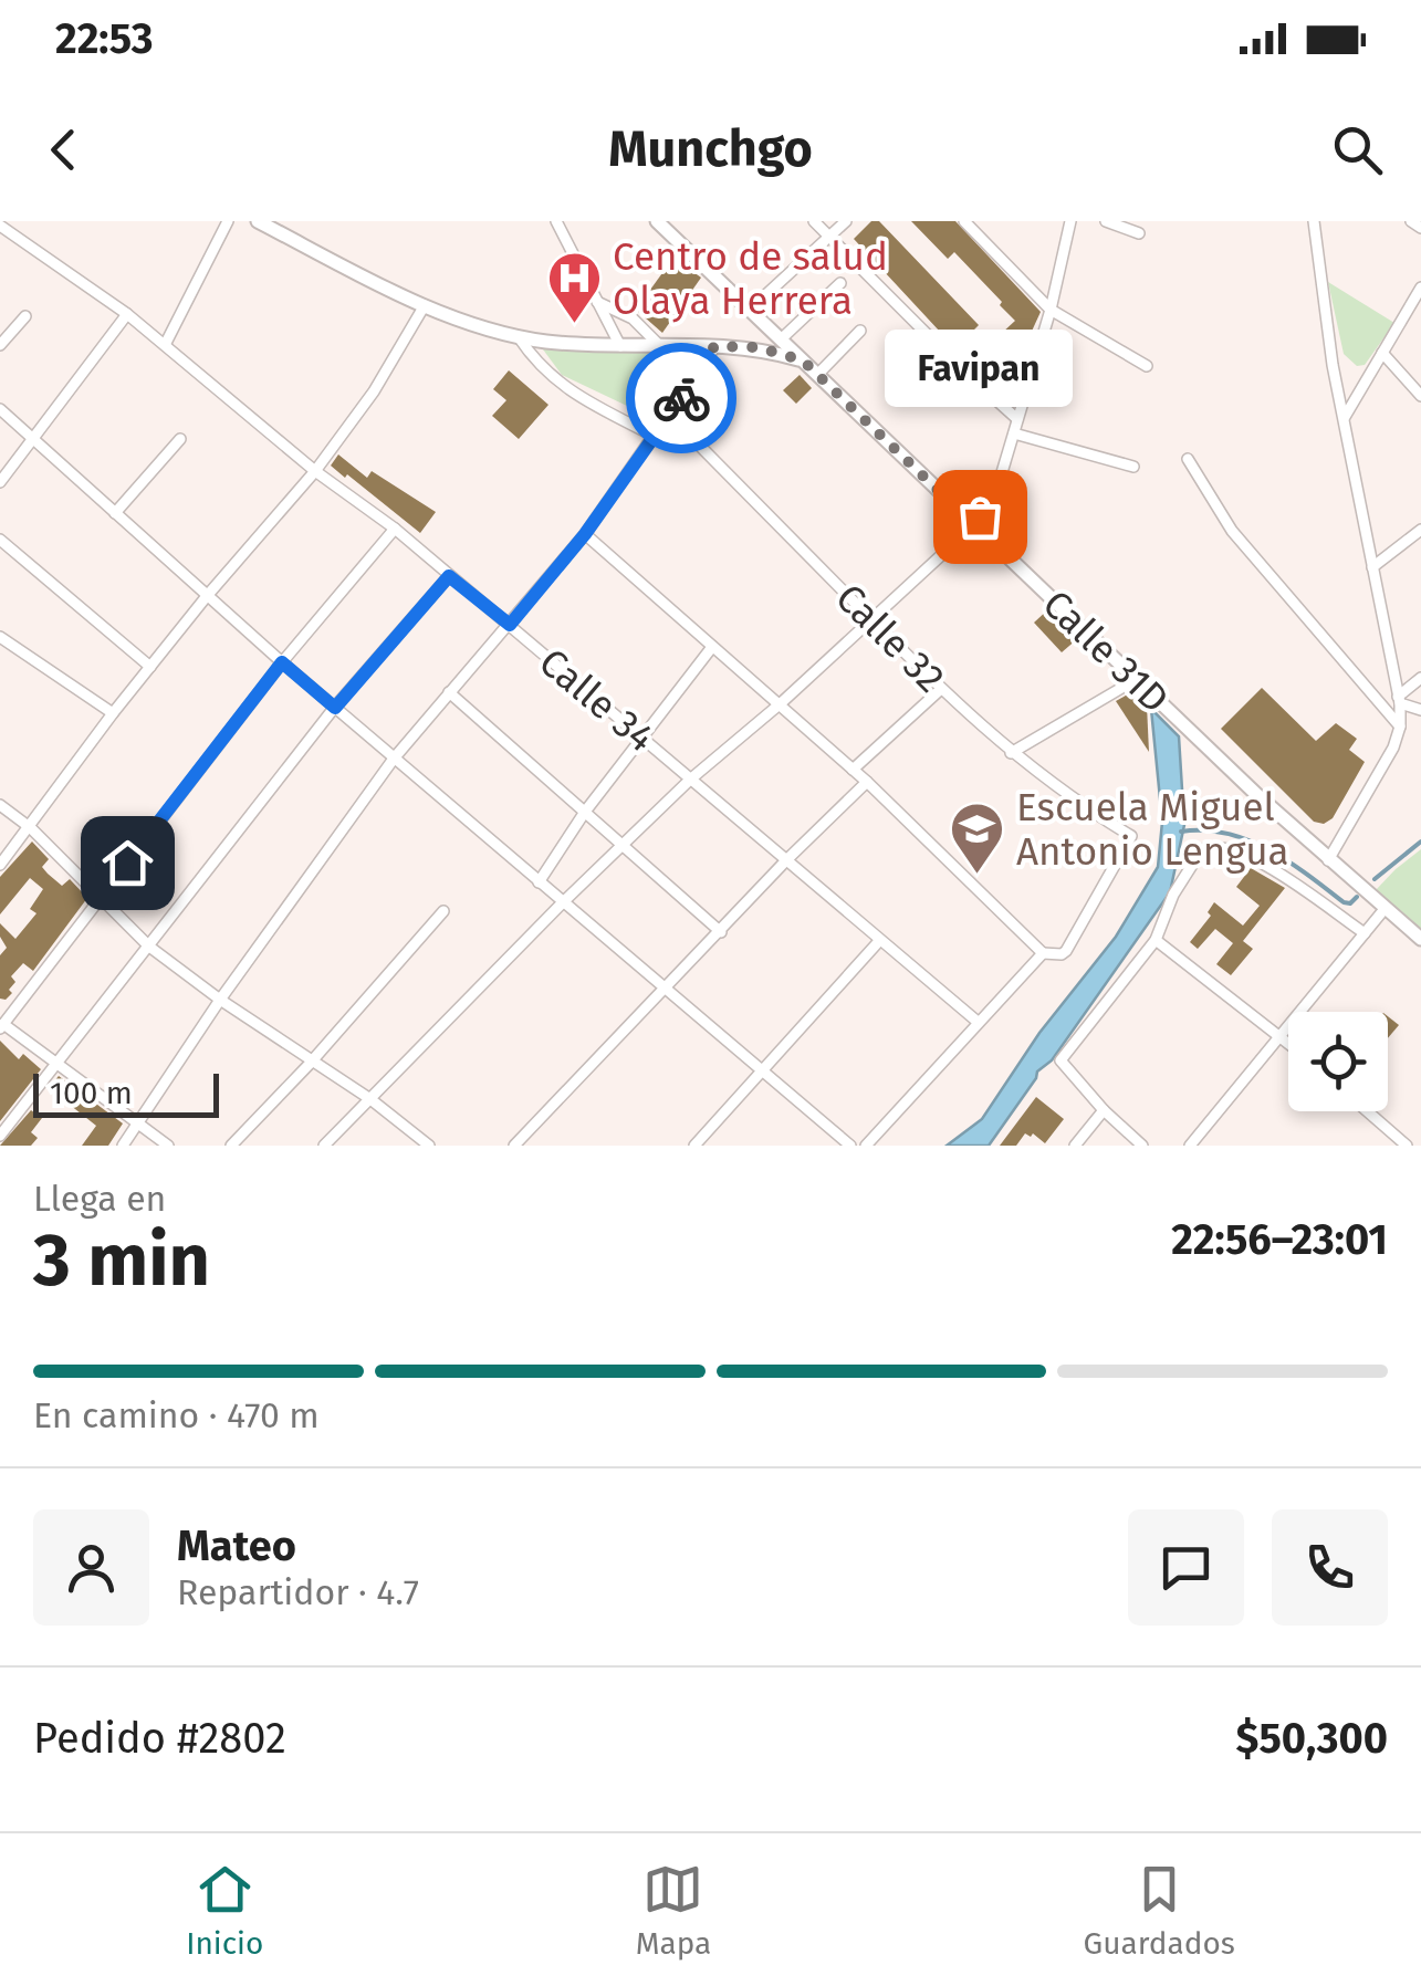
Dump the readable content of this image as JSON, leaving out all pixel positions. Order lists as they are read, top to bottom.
{
  "streets": {
    "street": ["Calle 32", "Calle 31D", "Calle 34"]
  },
  "places": {
    "hospital": ["Centro de salud Olaya Herrera"],
    "other": ["Favipan"],
    "school or university": ["Escuela Miguel Antonio Lengua"]
  },
  "scale_bar": "100 m",
  "page": {
    "status": "22:53",
    "header": "Munchgo",
    "bubble": "Favipan",
    "scale": "100 m",
    "heading": ["3 min", "Llega en", "22:56–23:01"],
    "panel": [
      "Mateo",
      "Repartidor · 4.7",
      "Pedido #2802",
      "$50,300"
    ],
    "bar": "En camino · 470 m",
    "tabs": ["Inicio", "Mapa", "Guardados"]
  }
}
